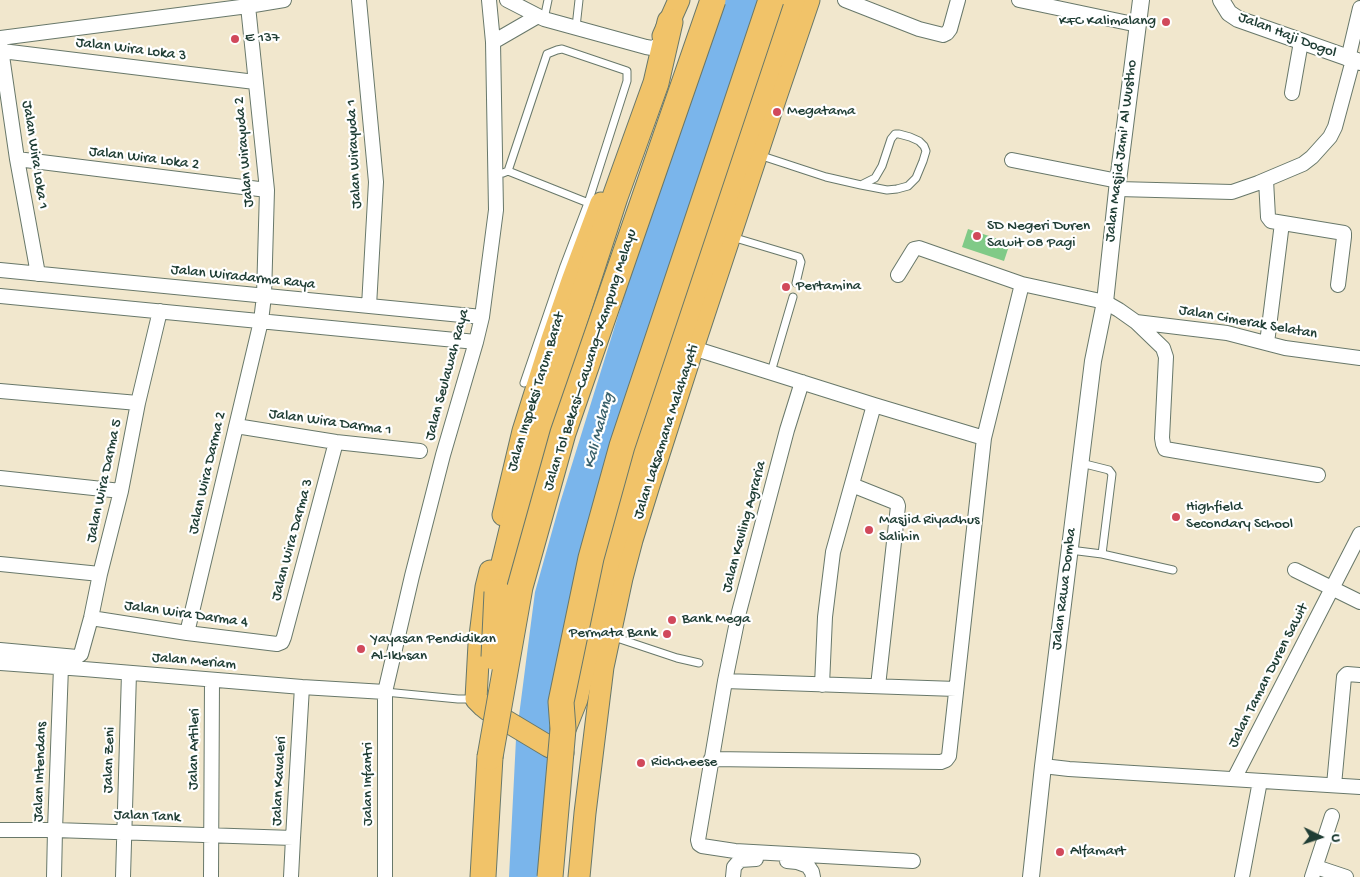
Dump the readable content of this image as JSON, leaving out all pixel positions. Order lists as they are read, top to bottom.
{
  "streets": {
    "highway": ["Jalan Tol Bekasi–Cawang–Kampung Melayu"],
    "main road": ["Jalan Inspeksi Tarum Barat", "Jalan Laksamana Malahayati"],
    "street": [
      "Jalan Haji Dogol",
      "Jalan Wira Loka 3",
      "Jalan Masjid Jami' Al Wustho",
      "Jalan Wirayuda 2",
      "Jalan Wirayuda 1",
      "Jalan Wira Loka 1",
      "Jalan Wira Loka 2",
      "Jalan Wiradarma Raya",
      "Jalan Cimerak Selatan",
      "Jalan Seulawah Raya",
      "Jalan Wira Darma 1",
      "Jalan Wira Darma 2",
      "Jalan Wira Darma 5",
      "Jalan Kavling Agraria",
      "Jalan Wira Darma 3",
      "Jalan Rawa Domba",
      "Jalan Wira Darma 4",
      "Jalan Meriam",
      "Jalan Taman Duren Sawit",
      "Jalan Artileri",
      "Jalan Zeni",
      "Jalan Intendans",
      "Jalan Kavaleri",
      "Jalan Infantri",
      "Jalan Tank"
    ]
  },
  "crossings": [
    ["Jalan Wira Loka 3", "Jalan Wirayuda 2"],
    ["Jalan Wira Loka 3", "Jalan Wira Loka 1"],
    ["Jalan Masjid Jami' Al Wustho", "Jalan Cimerak Selatan"],
    ["Jalan Masjid Jami' Al Wustho", "Jalan Rawa Domba"],
    ["Jalan Wirayuda 2", "Jalan Wira Loka 2"],
    ["Jalan Wirayuda 2", "Jalan Wiradarma Raya"],
    ["Jalan Wirayuda 2", "Jalan Wira Darma 2"],
    ["Jalan Wirayuda 1", "Jalan Wiradarma Raya"],
    ["Jalan Wira Loka 1", "Jalan Wira Loka 2"],
    ["Jalan Wira Loka 1", "Jalan Wiradarma Raya"],
    ["Jalan Wiradarma Raya", "Jalan Seulawah Raya"],
    ["Jalan Cimerak Selatan", "Jalan Rawa Domba"],
    ["Jalan Seulawah Raya", "Jalan Meriam"],
    ["Jalan Seulawah Raya", "Jalan Infantri"],
    ["Jalan Wira Darma 1", "Jalan Wira Darma 2"],
    ["Jalan Wira Darma 1", "Jalan Wira Darma 3"],
    ["Jalan Wira Darma 2", "Jalan Wira Darma 4"],
    ["Jalan Wira Darma 5", "Jalan Wira Darma 4"],
    ["Jalan Wira Darma 3", "Jalan Wira Darma 4"],
    ["Jalan Meriam", "Jalan Artileri"],
    ["Jalan Meriam", "Jalan Zeni"],
    ["Jalan Meriam", "Jalan Intendans"],
    ["Jalan Meriam", "Jalan Kavaleri"],
    ["Jalan Meriam", "Jalan Infantri"],
    ["Jalan Artileri", "Jalan Tank"],
    ["Jalan Zeni", "Jalan Tank"],
    ["Jalan Intendans", "Jalan Tank"],
    ["Jalan Kavaleri", "Jalan Tank"]
  ],
  "water": ["Kali Malang"],
  "places": [
    "KFC Kalimalang",
    "E 137",
    "Megatama",
    "SD Negeri Duren Sawit 08 Pagi",
    "Pertamina",
    "Highfield Secondary School",
    "Masjid Riyadhus Salihin",
    "Bank Mega",
    "Permata Bank",
    "Yayasan Pendidikan Al-Ikhsan",
    "Richcheese",
    "Alfamart"
  ],
  "north": "right"
}
